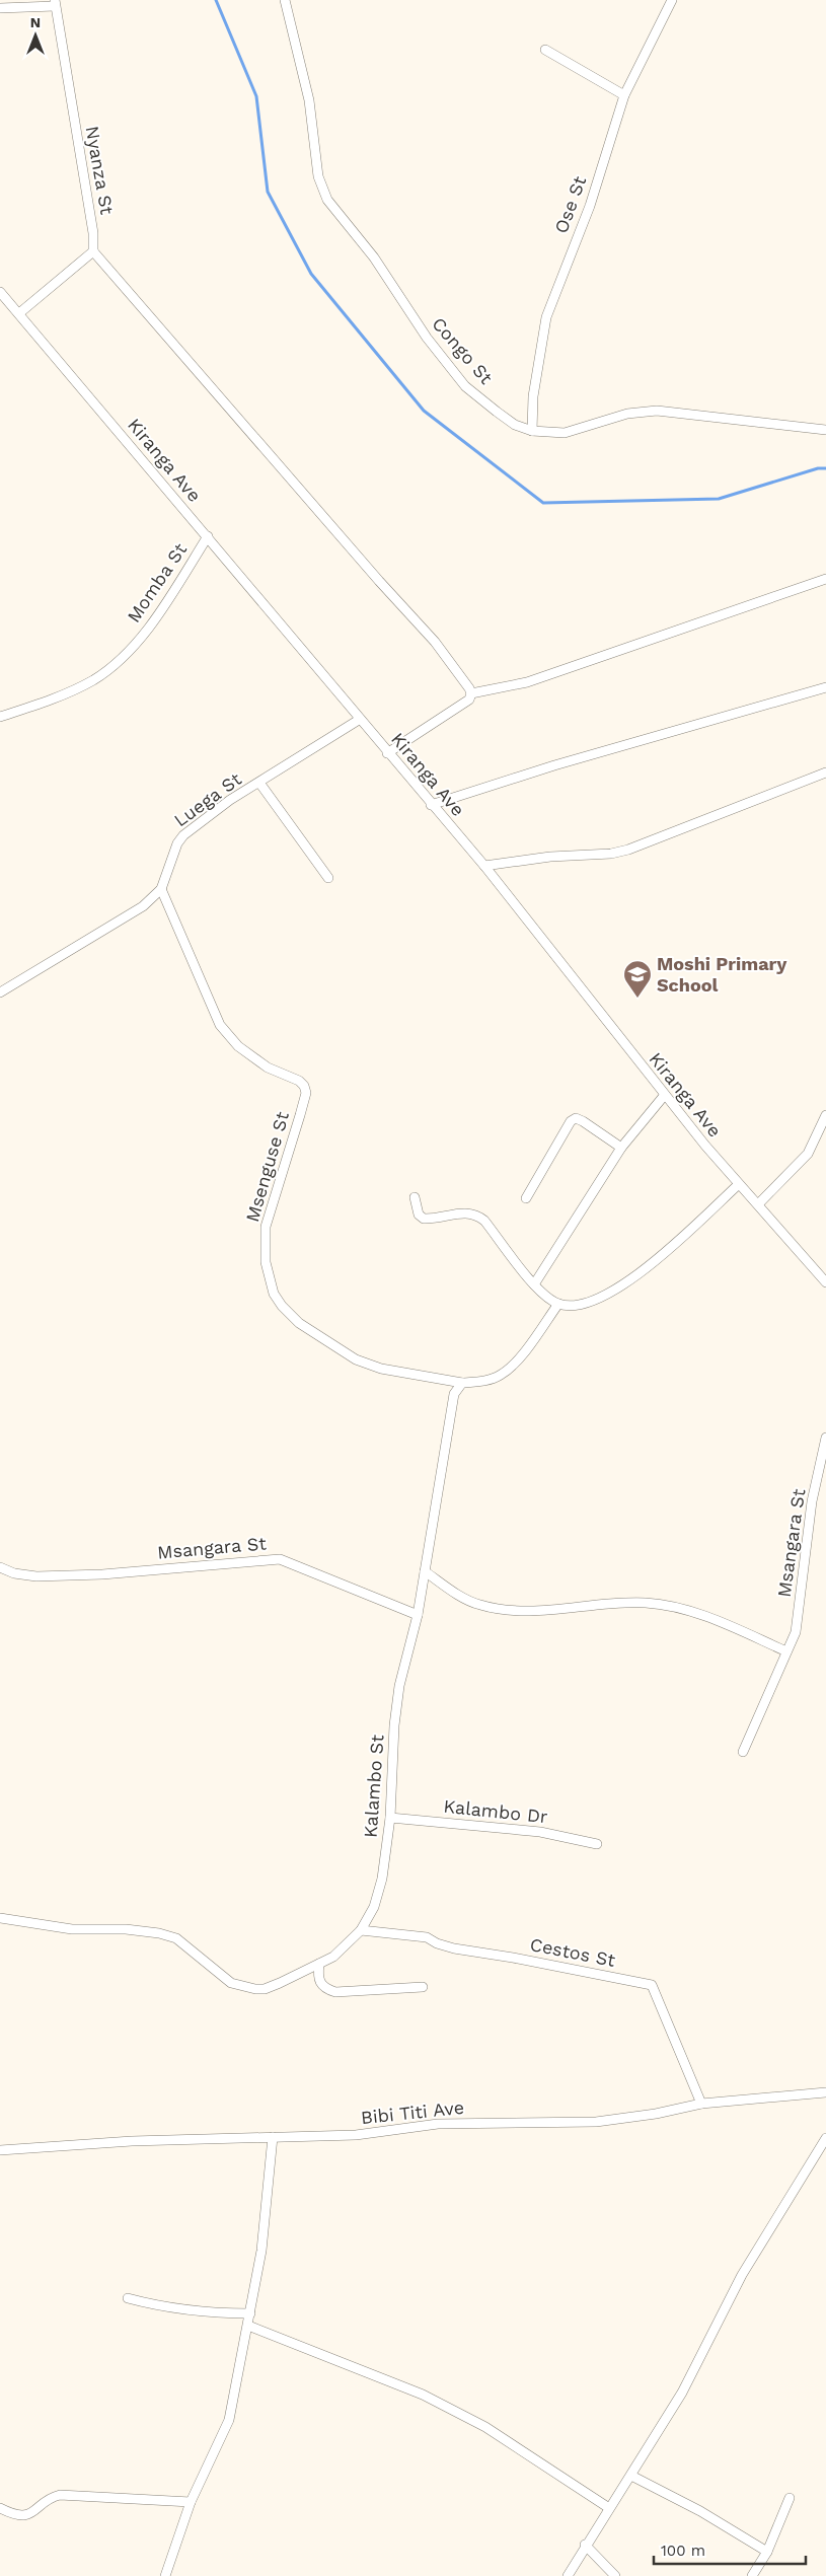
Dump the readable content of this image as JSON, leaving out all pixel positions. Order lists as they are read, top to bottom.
{
  "streets": {
    "street": [
      "Nyanza St",
      "Ose St",
      "Congo St",
      "Kiranga Ave",
      "Momba St",
      "Luega St",
      "Msenguse St",
      "Msangara St",
      "Kalambo St",
      "Kalambo Dr",
      "Cestos St",
      "Bibi Titi Ave"
    ]
  },
  "crossings": [
    ["Ose St", "Congo St"],
    ["Kiranga Ave", "Momba St"],
    ["Kiranga Ave", "Luega St"],
    ["Luega St", "Msenguse St"],
    ["Msenguse St", "Kalambo St"],
    ["Msangara St", "Kalambo St"],
    ["Kalambo St", "Kalambo Dr"],
    ["Kalambo St", "Cestos St"],
    ["Cestos St", "Bibi Titi Ave"]
  ],
  "places": {
    "school or university": ["Moshi Primary School"]
  },
  "scale_bar": "100 m",
  "north": "top"
}
